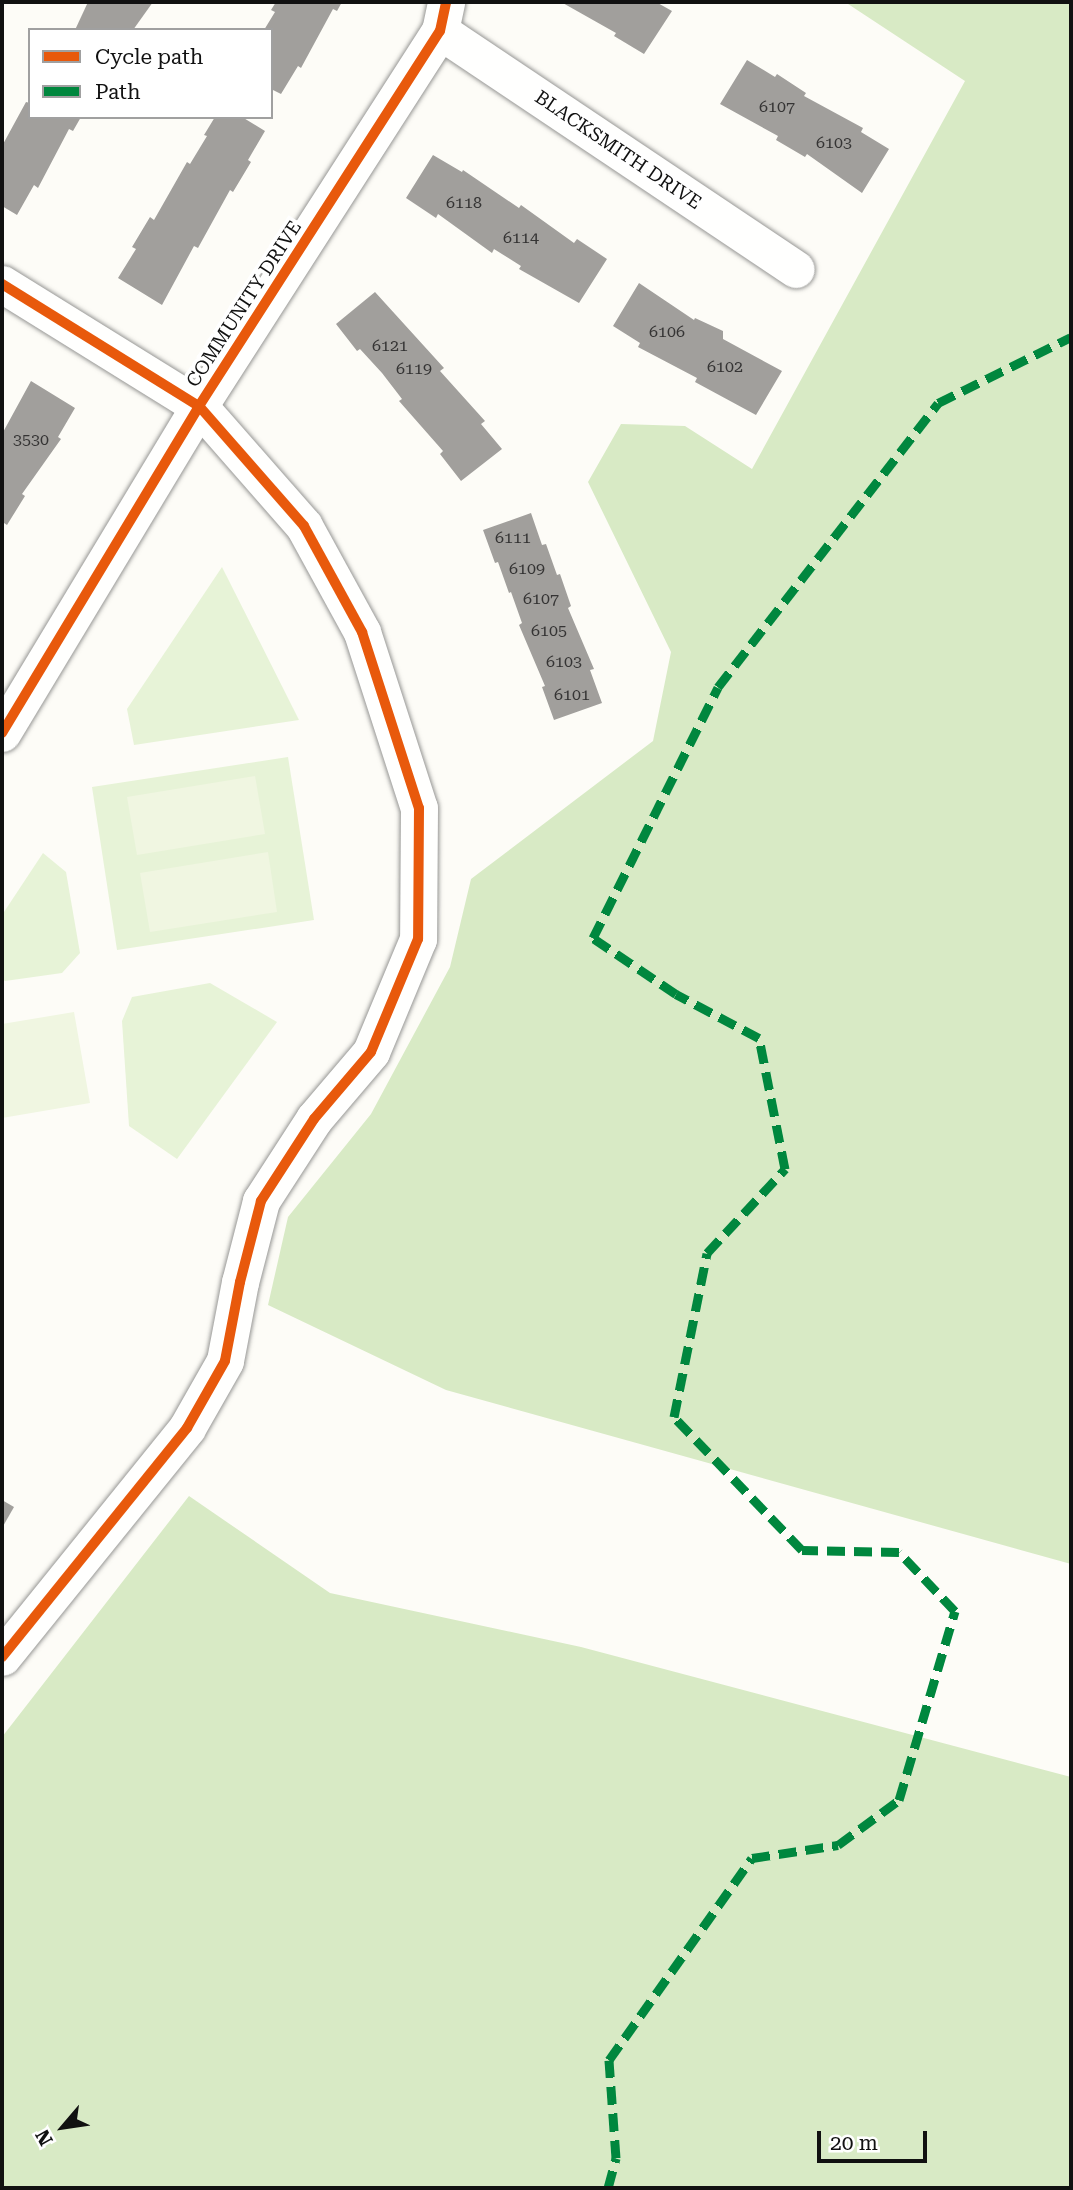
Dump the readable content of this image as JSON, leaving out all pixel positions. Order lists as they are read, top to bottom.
{
  "streets": {
    "street": ["BLACKSMITH DRIVE", "COMMUNITY DRIVE"]
  },
  "crossings": [
    ["BLACKSMITH DRIVE", "COMMUNITY DRIVE"]
  ],
  "house_numbers": [
    "6107",
    "6103",
    "6118",
    "6114",
    "6106",
    "6121",
    "6102",
    "6119",
    "3530",
    "6111",
    "6109",
    "6107",
    "6105",
    "6103",
    "6101"
  ],
  "legend": ["Cycle path", "Path"],
  "scale_bar": "20 m",
  "north": "bottom left"
}
